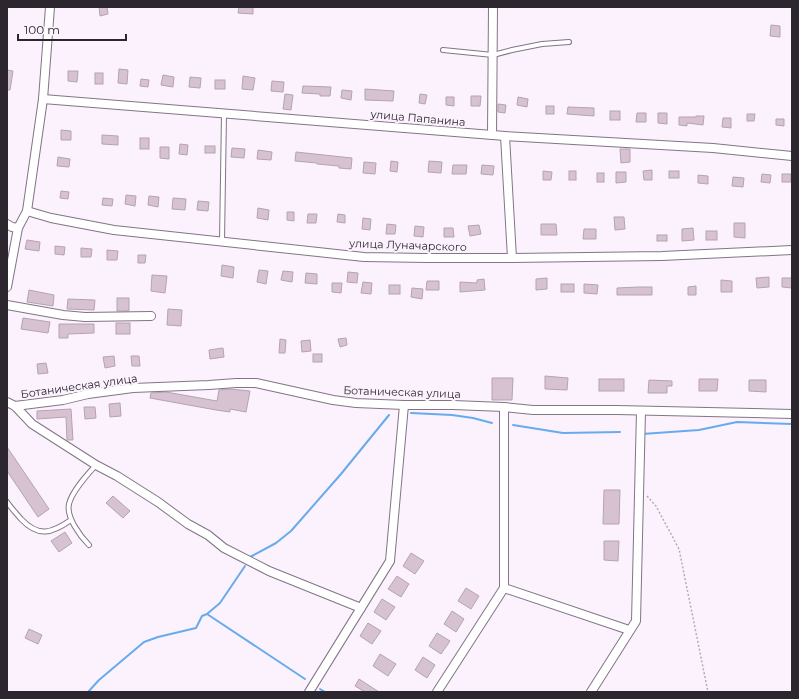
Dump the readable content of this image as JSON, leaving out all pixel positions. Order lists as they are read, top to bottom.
{
  "streets": {
    "street": ["улица Папанина", "улица Луначарского", "Ботаническая улица"]
  },
  "scale_bar": "100 m"
}
